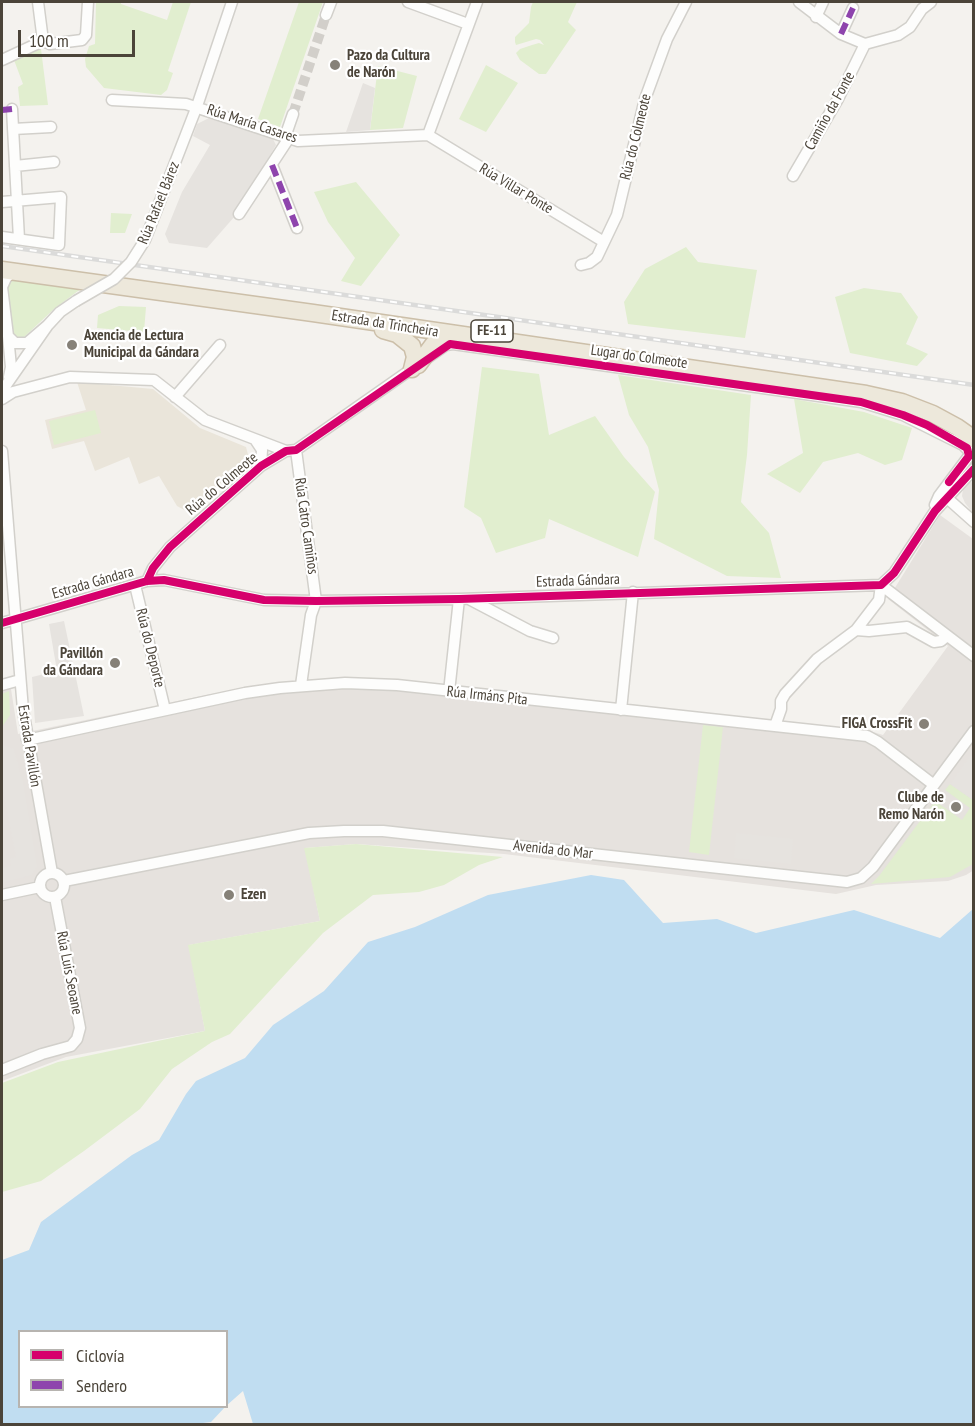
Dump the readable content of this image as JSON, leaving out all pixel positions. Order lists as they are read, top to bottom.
{
  "streets": {
    "highway": ["Estrada da Trincheira", "FE-11"],
    "street": [
      "Camiño da Fonte",
      "Rúa María Casares",
      "Rúa do Colmeote",
      "Rúa Villar Ponte",
      "Rúa Rafael Bárez",
      "Lugar do Colmeote",
      "Rúa Catro Camiños",
      "Estrada Gándara",
      "Rúa do Deporte",
      "Rúa Irmáns Pita",
      "Estrada Pavillón",
      "Avenida do Mar",
      "Rúa Luis Seoane"
    ]
  },
  "crossings": [
    ["Rúa María Casares", "Rúa Villar Ponte"],
    ["Rúa María Casares", "Rúa Rafael Bárez"],
    ["Rúa do Colmeote", "Rúa Villar Ponte"],
    ["Rúa do Colmeote", "Lugar do Colmeote"],
    ["Rúa do Colmeote", "Rúa Catro Camiños"],
    ["Rúa do Colmeote", "Estrada Gándara"],
    ["Rúa Catro Camiños", "Estrada Gándara"],
    ["Rúa Catro Camiños", "Rúa Irmáns Pita"],
    ["Estrada Gándara", "Rúa do Deporte"],
    ["Estrada Gándara", "Estrada Pavillón"],
    ["Rúa do Deporte", "Rúa Irmáns Pita"],
    ["Rúa Irmáns Pita", "Estrada Pavillón"],
    ["Rúa Irmáns Pita", "Avenida do Mar"],
    ["Estrada Pavillón", "Avenida do Mar"],
    ["Estrada Pavillón", "Rúa Luis Seoane"],
    ["Avenida do Mar", "Rúa Luis Seoane"]
  ],
  "places": [
    "Pazo da Cultura de Narón",
    "Axencia de Lectura Municipal da Gándara",
    "Pavillón da Gándara",
    "FIGA CrossFit",
    "Clube de Remo Narón",
    "Ezen"
  ],
  "legend": ["Ciclovía", "Sendero"],
  "scale_bar": "100 m"
}
